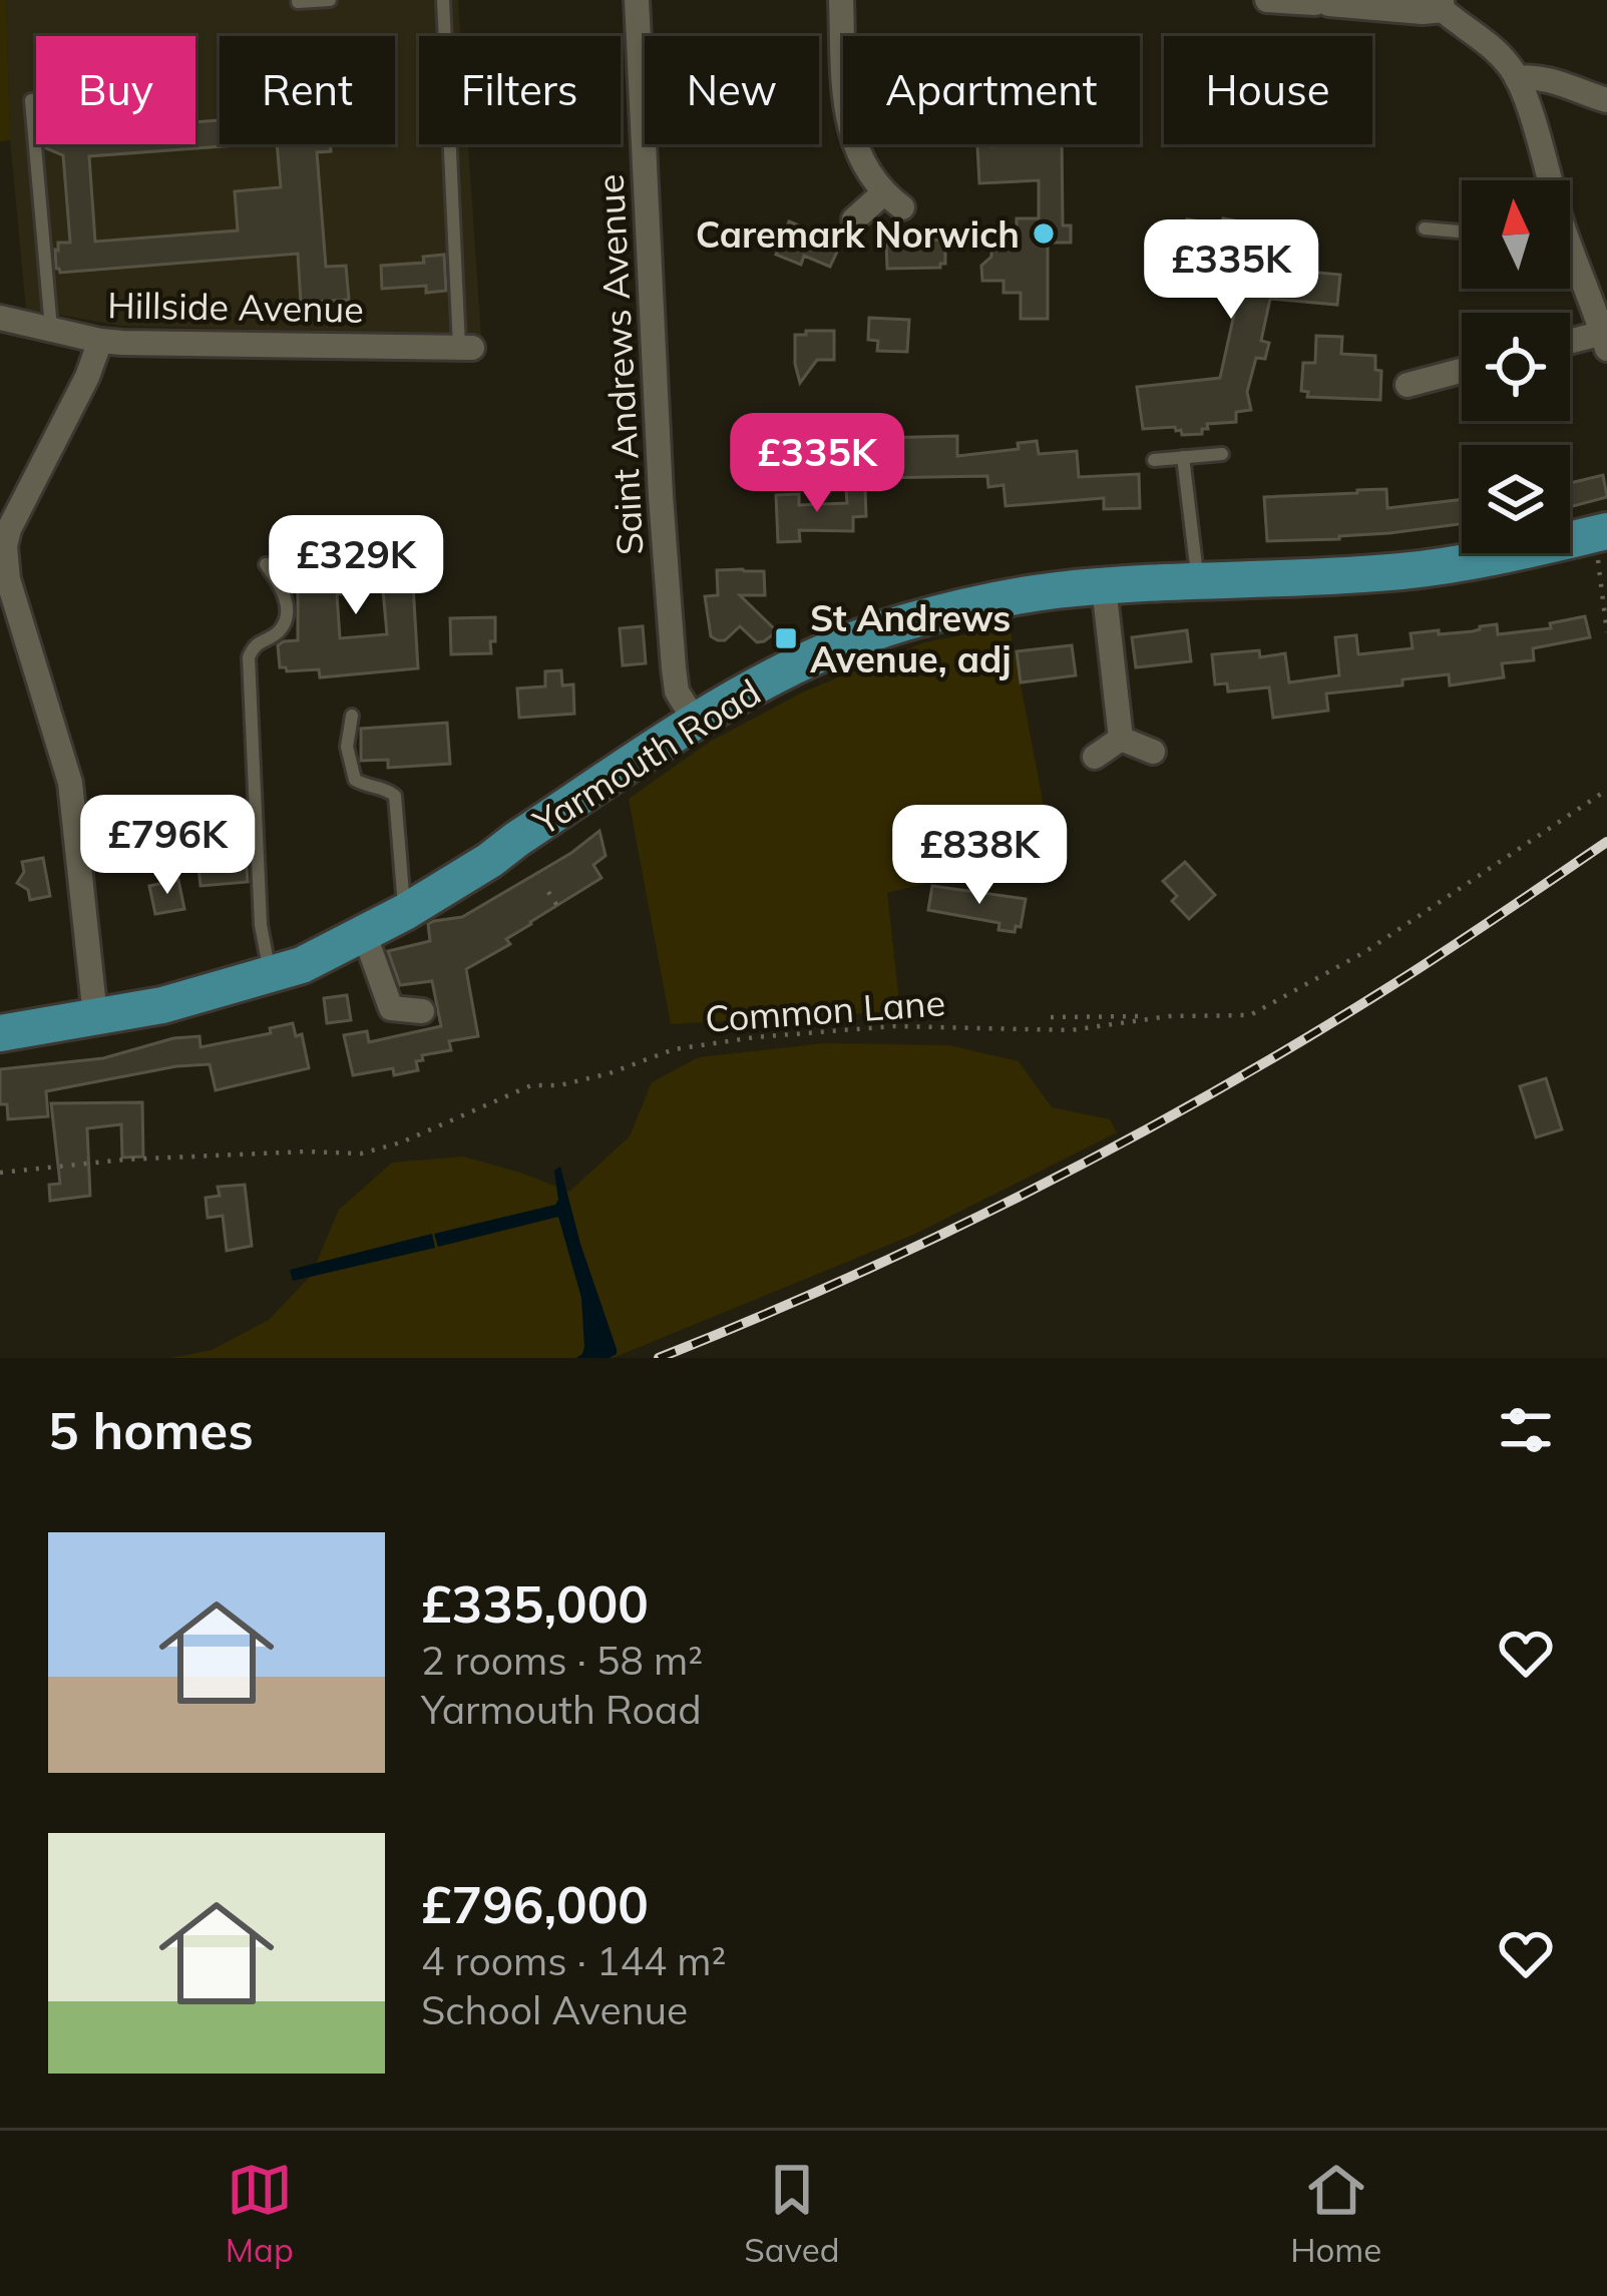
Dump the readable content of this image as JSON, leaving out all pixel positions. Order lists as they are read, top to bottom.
{
  "streets": {
    "main road": ["Yarmouth Road"],
    "street": ["Hillside Avenue", "Saint Andrews Avenue"],
    "path": ["Common Lane"]
  },
  "crossings": [
    ["Saint Andrews Avenue", "Yarmouth Road"]
  ],
  "places": {
    "other": ["Caremark Norwich"],
    "transit": ["St Andrews Avenue, adj"]
  },
  "north": "top",
  "page": {
    "chip": [
      "Buy",
      "Rent",
      "Filters",
      "New",
      "Apartment",
      "House"
    ],
    "price": [
      "£335K",
      "£335K",
      "£329K",
      "£796K",
      "£838K"
    ],
    "heading": "5 homes",
    "list": [
      {
        "name": "£335,000",
        "note": "2 rooms · 58 m² · Yarmouth Road"
      },
      {
        "name": "£796,000",
        "note": "4 rooms · 144 m² · School Avenue"
      }
    ],
    "tabs": ["Map", "Saved", "Home"]
  }
}
